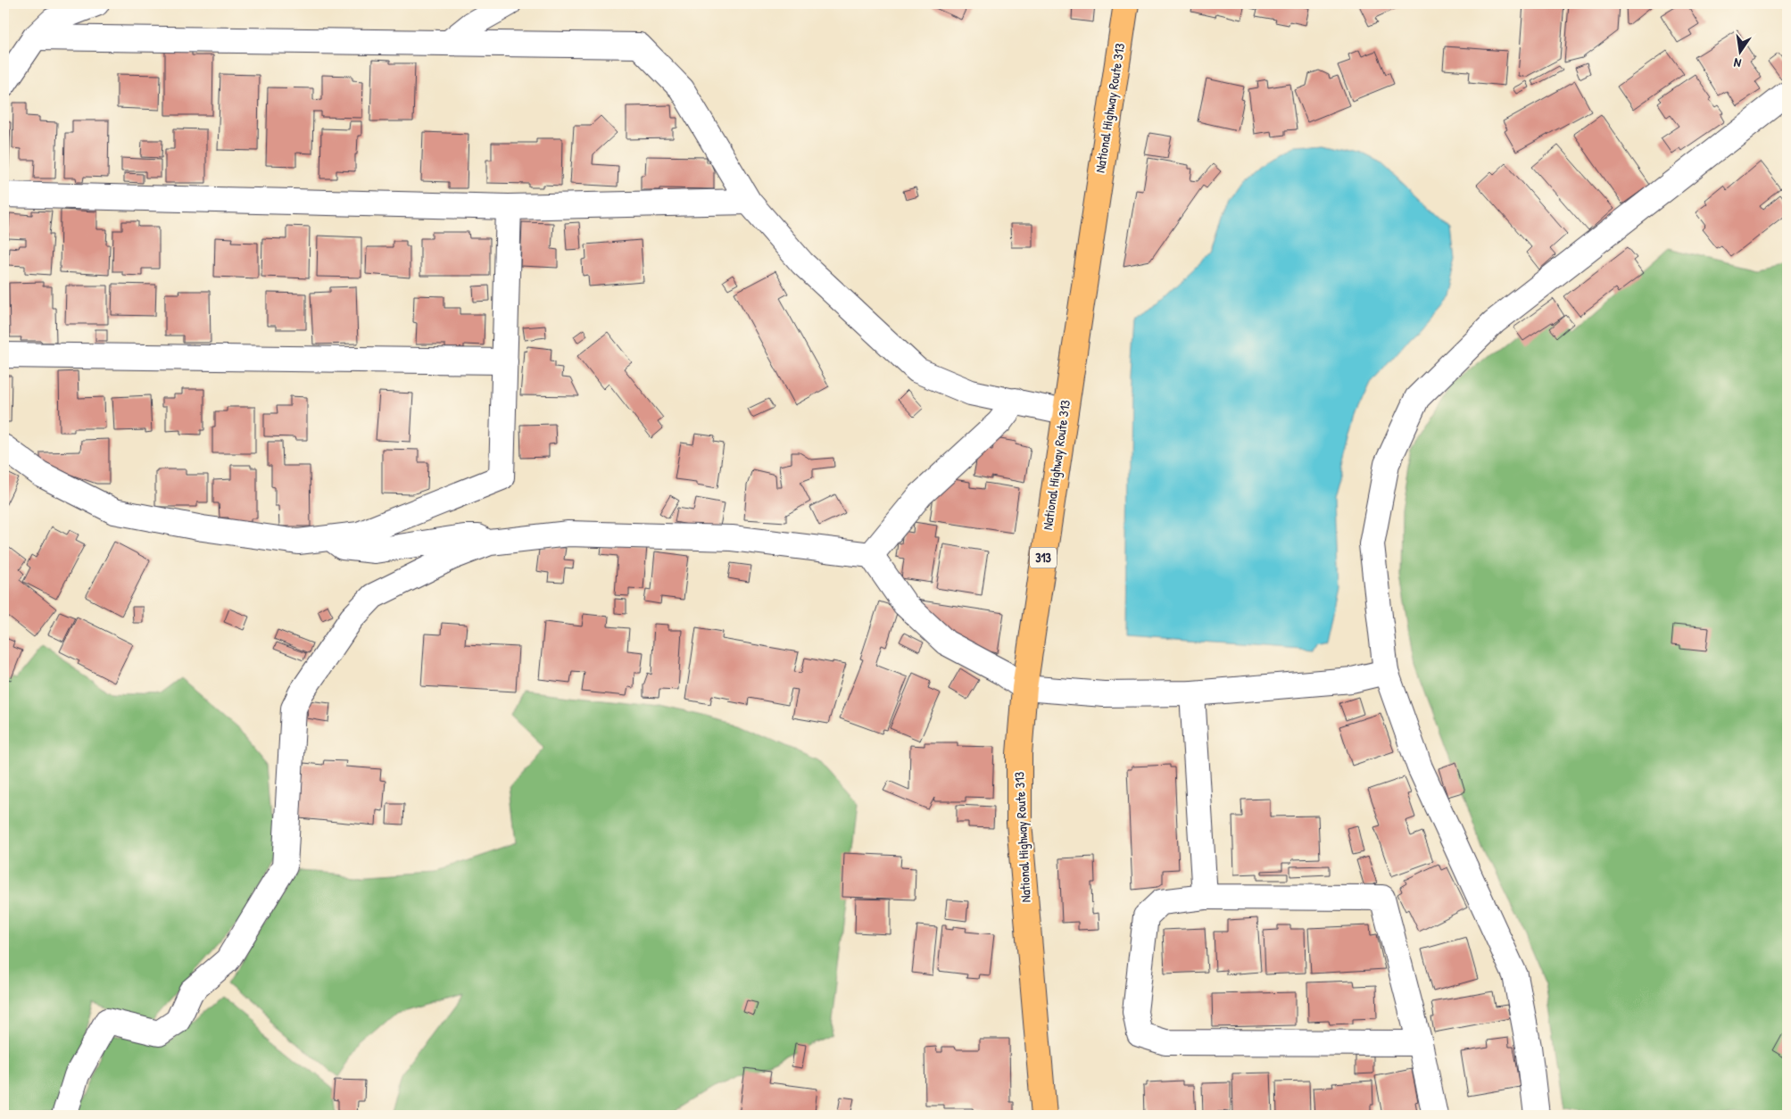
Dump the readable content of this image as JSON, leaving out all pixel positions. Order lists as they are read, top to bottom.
{
  "streets": {
    "highway": ["National Highway Route 313", "313"]
  },
  "north": "bottom"
}
